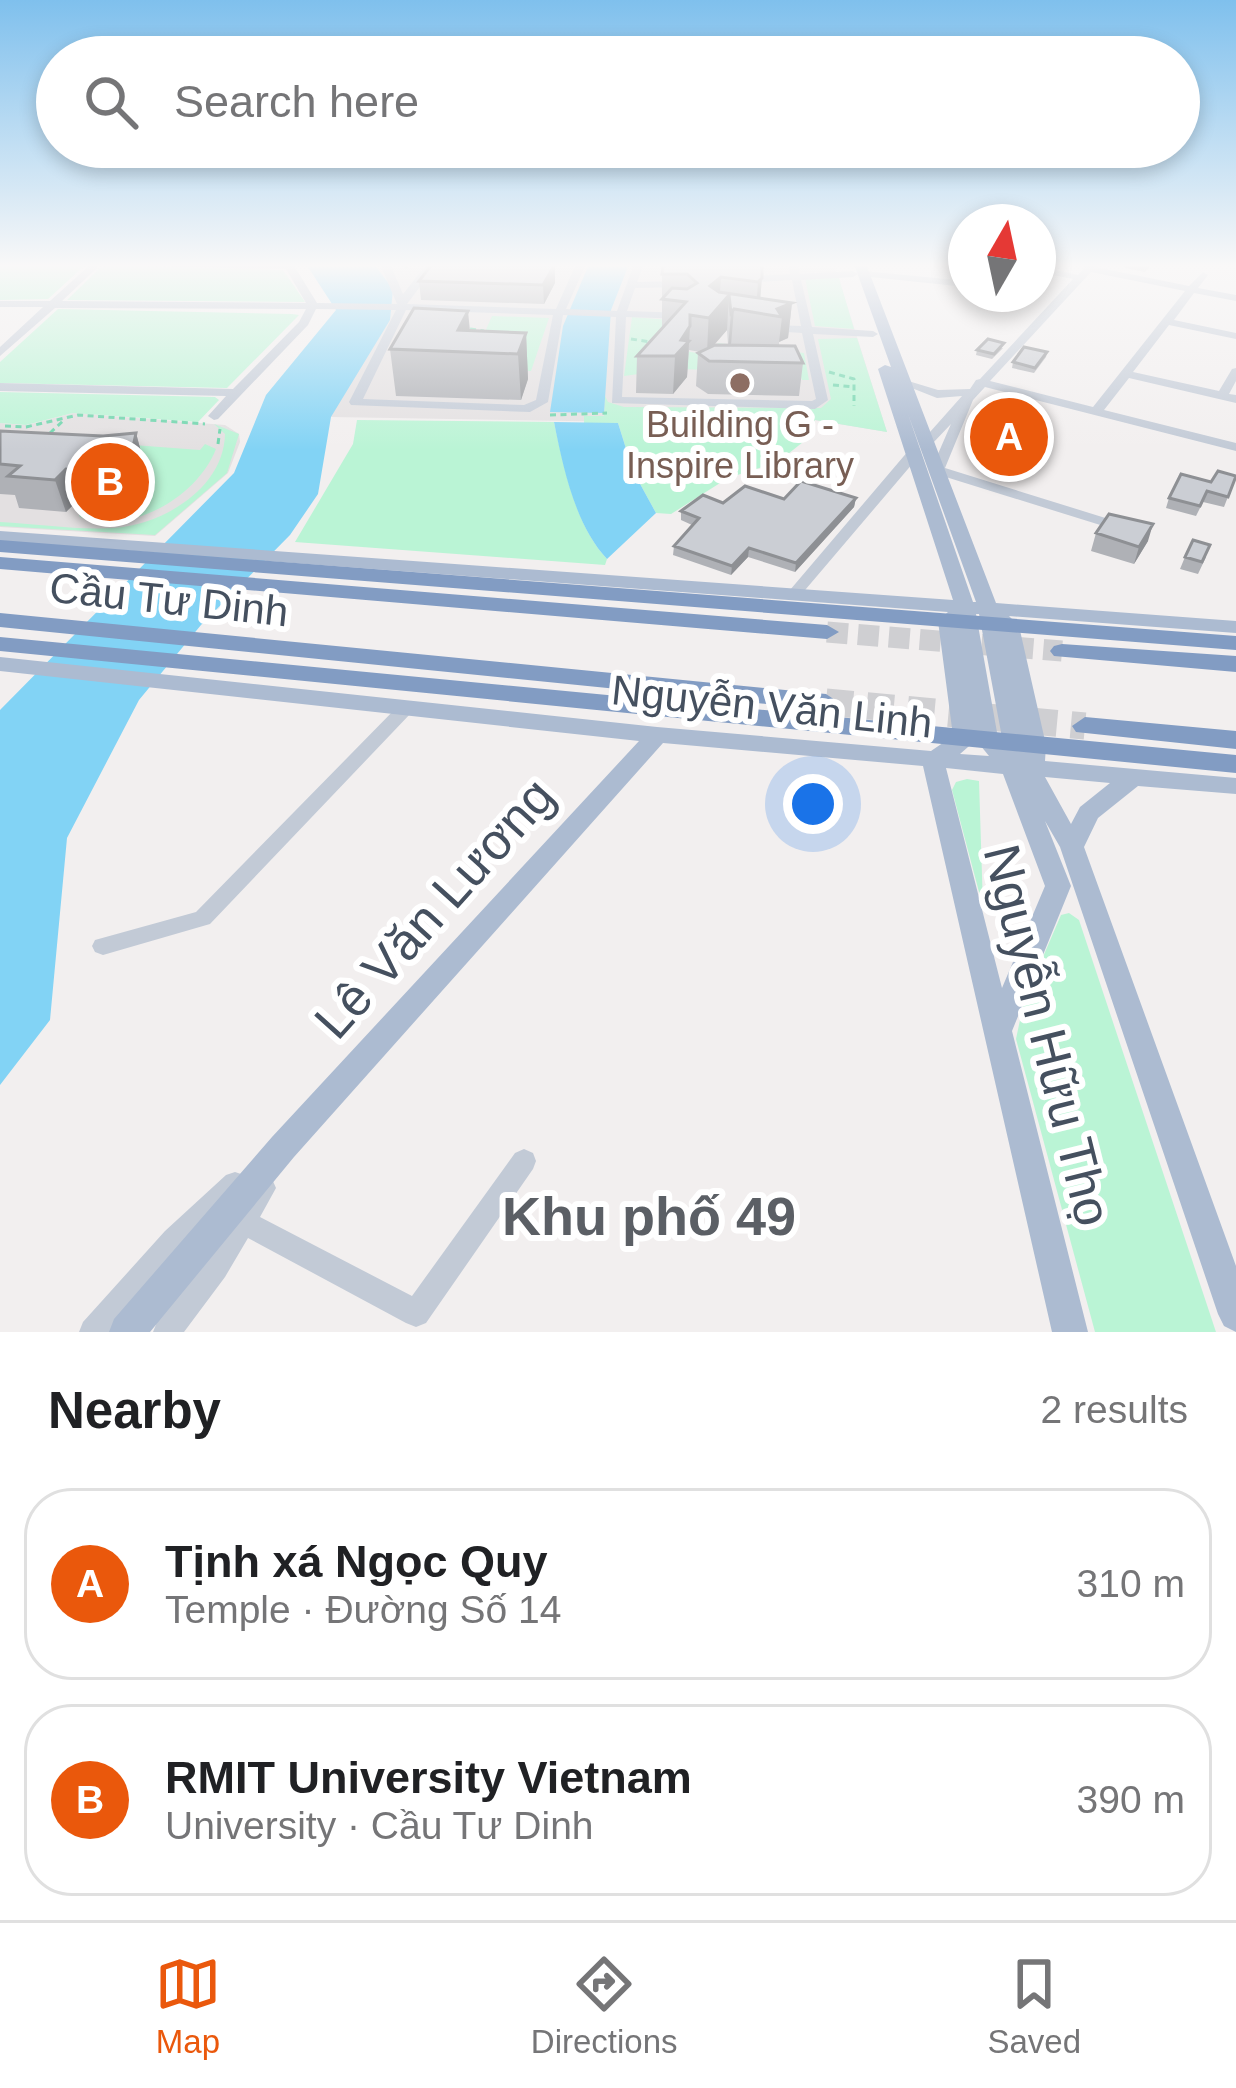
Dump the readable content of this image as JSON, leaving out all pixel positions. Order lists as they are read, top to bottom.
{
  "streets": {
    "highway": ["Cầu Tư Dinh", "Nguyễn Văn Linh"],
    "main road": ["Lê Văn Lương", "Nguyễn Hữu Thọ"]
  },
  "crossings": [
    ["Cầu Tư Dinh", "Nguyễn Văn Linh"],
    ["Nguyễn Văn Linh", "Lê Văn Lương"],
    ["Nguyễn Văn Linh", "Nguyễn Hữu Thọ"]
  ],
  "districts": ["Khu phố 49"],
  "places": ["Building G - Inspire Library"],
  "north": "top",
  "page": {
    "search": "Search here",
    "pins": ["A", "B"],
    "heading": ["Nearby", "2 results"],
    "list": [
      {
        "mark": "A",
        "name": "Tịnh xá Ngọc Quy",
        "note": "Temple · Đường Số 14",
        "value": "310 m"
      },
      {
        "mark": "B",
        "name": "RMIT University Vietnam",
        "note": "University · Cầu Tư Dinh",
        "value": "390 m"
      }
    ],
    "nav": ["Map", "Directions", "Saved"]
  }
}
